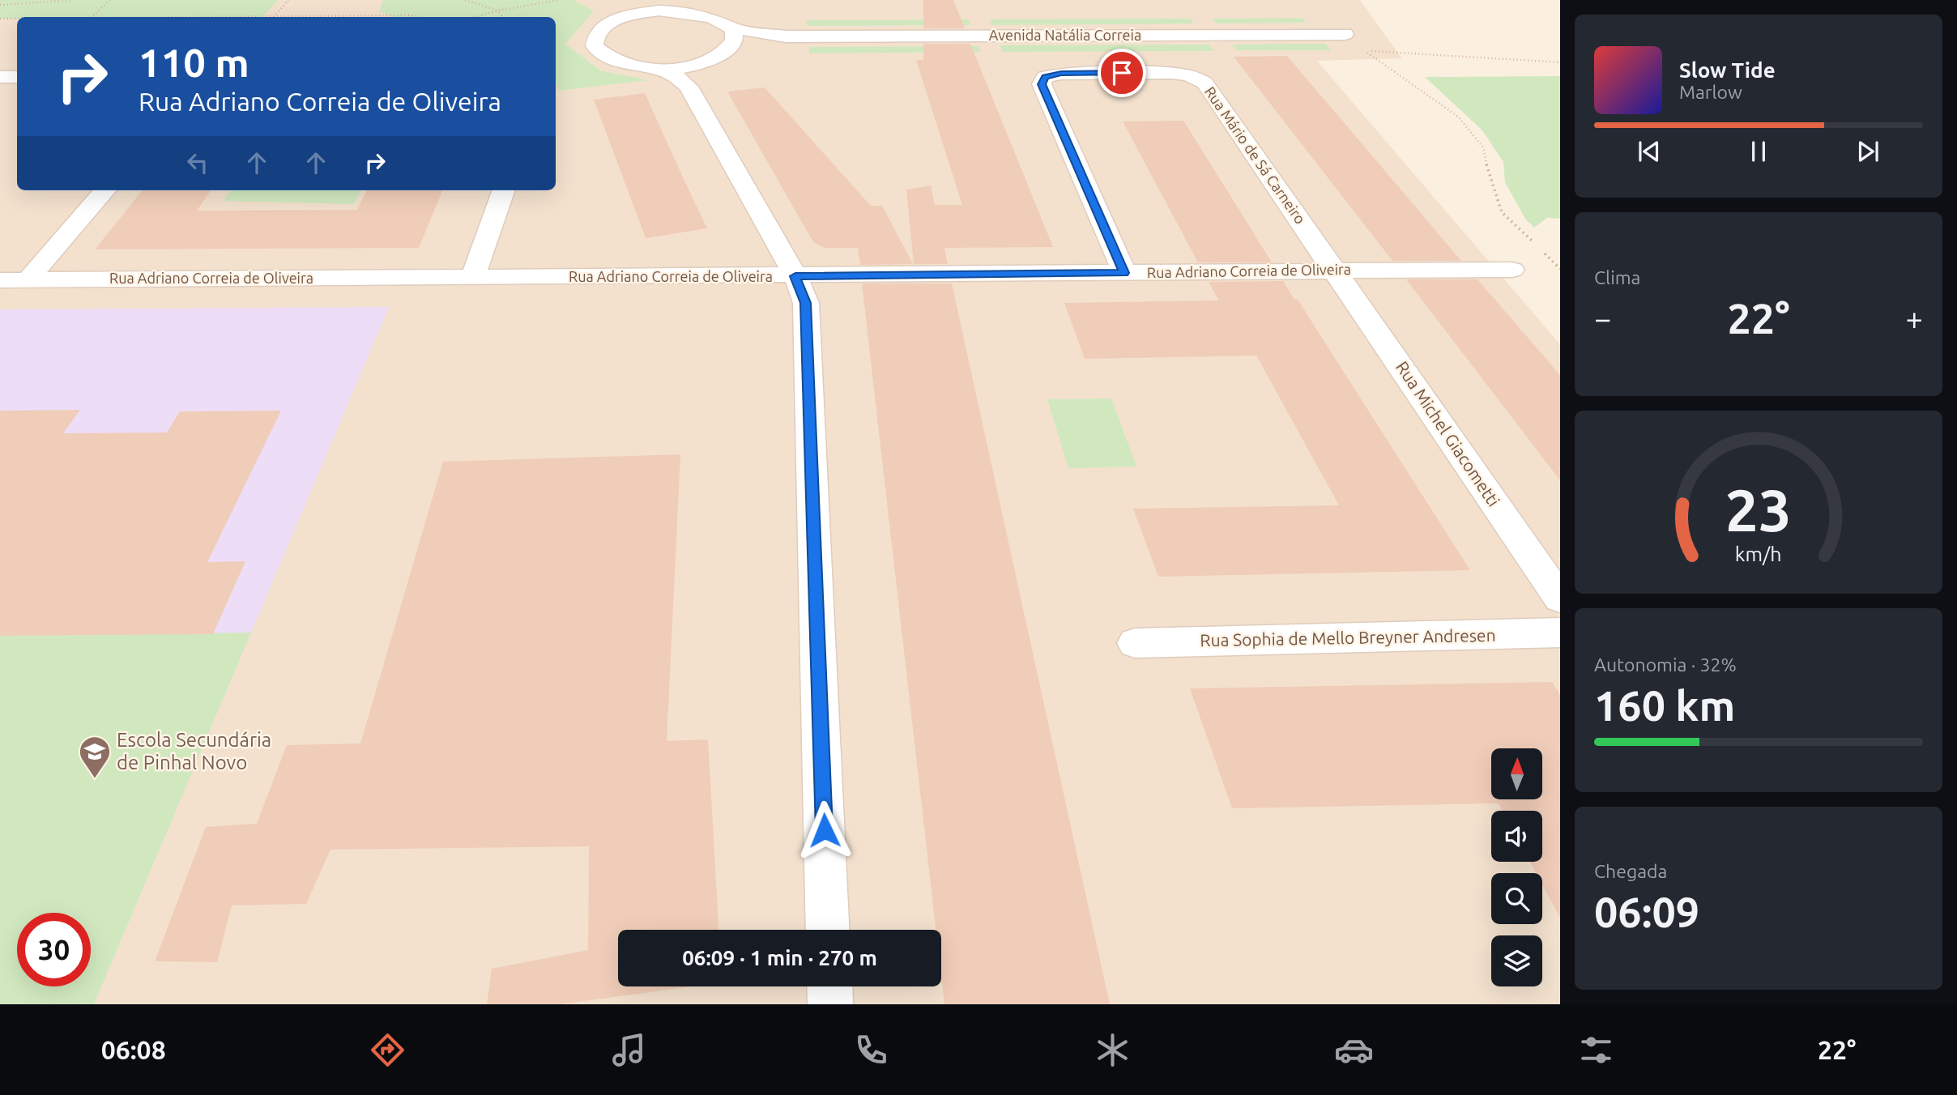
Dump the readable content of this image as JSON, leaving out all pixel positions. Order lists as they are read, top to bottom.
{
  "streets": {
    "street": [
      "Avenida Natália Correia",
      "Rua Mário de Sá Carneiro",
      "Rua Adriano Correia de Oliveira",
      "Rua Michel Giacometti",
      "Rua Sophia de Mello Breyner Andresen"
    ]
  },
  "crossings": [
    ["Rua Mário de Sá Carneiro", "Rua Adriano Correia de Oliveira"],
    ["Rua Mário de Sá Carneiro", "Rua Michel Giacometti"],
    ["Rua Adriano Correia de Oliveira", "Rua Michel Giacometti"]
  ],
  "places": {
    "school or university": ["Escola Secundária de Pinhal Novo"]
  },
  "north": "top",
  "page": {
    "turn": ["110 m", "Rua Adriano Correia de Oliveira"],
    "song": ["Slow Tide", "Marlow"],
    "tile": [
      "Clima",
      ["Autonomia · 32%", "160 km"],
      ["Chegada", "06:09"]
    ],
    "heat": ["−", "22°", "+"],
    "limit": "30",
    "trip": "06:09 · 1 min · 270 m",
    "tabs": ["06:08", "22°"],
    "gauge": ["23", "km/h"]
  }
}
